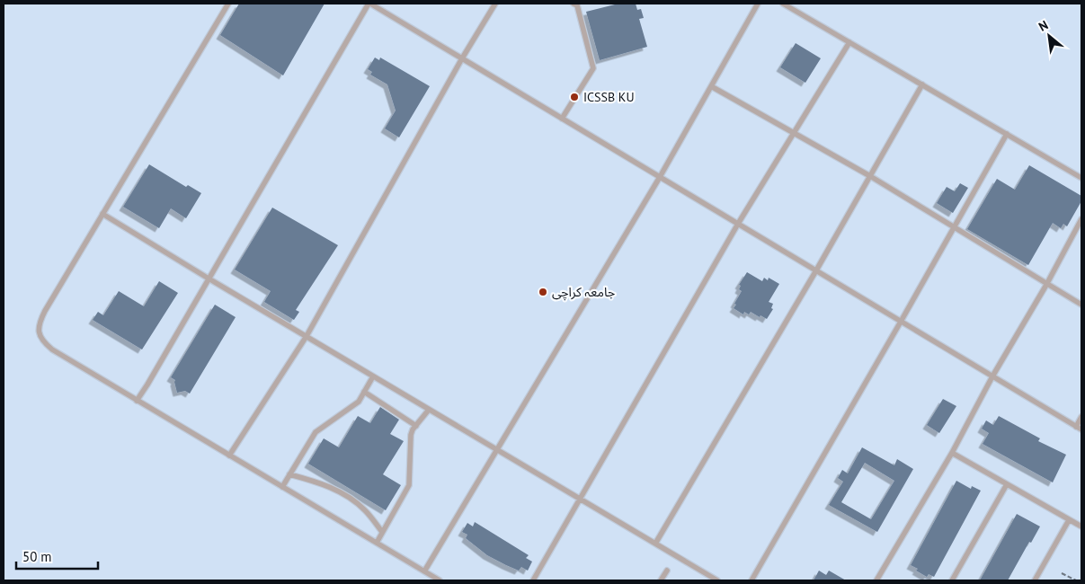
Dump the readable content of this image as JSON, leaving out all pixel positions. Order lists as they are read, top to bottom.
{
  "places": ["ICSSB KU", "جامعہ کراچی"],
  "scale_bar": "50 m",
  "north": "top left"
}
